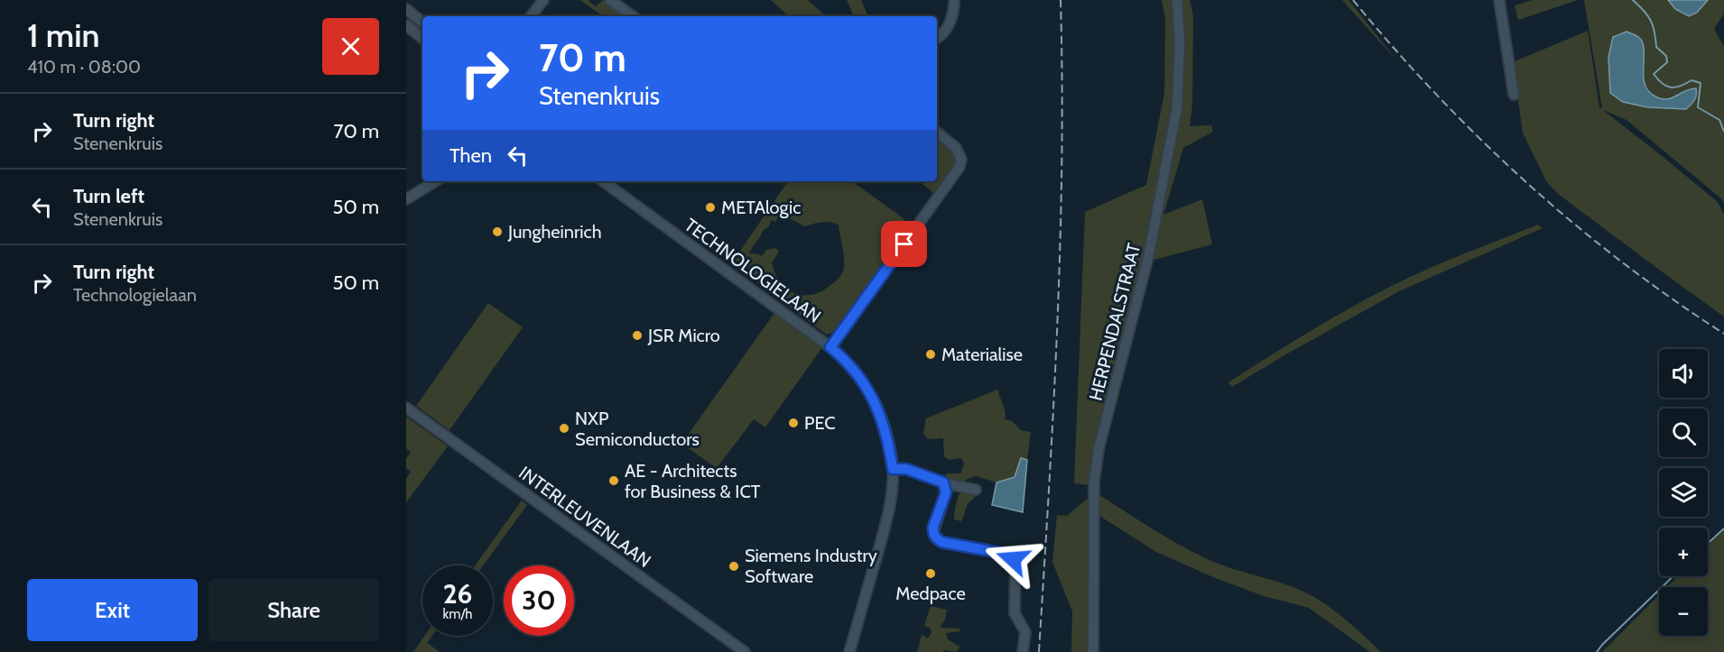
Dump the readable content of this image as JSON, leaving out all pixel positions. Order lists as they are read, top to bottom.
{
  "streets": {
    "street": ["TECHNOLOGIELAAN", "HERPENDALSTRAAT", "INTERLEUVENLAAN"]
  },
  "places": [
    "METAlogic",
    "Jungheinrich",
    "JSR Micro",
    "Materialise",
    "PEC",
    "NXP Semiconductors",
    "AE - Architects for Business & ICT",
    "Siemens Industry Software",
    "Medpace"
  ],
  "page": {
    "heading": ["1 min", "410 m · 08:00"],
    "turn": ["70 m", "Stenenkruis"],
    "list": [
      {
        "name": "Turn right",
        "note": "Stenenkruis",
        "value": "70 m"
      },
      {
        "name": "Turn left",
        "note": "Stenenkruis",
        "value": "50 m"
      },
      {
        "name": "Turn right",
        "note": "Technologielaan",
        "value": "50 m"
      }
    ],
    "then": "Then",
    "map_buttons": ["+", "−"],
    "speed": "26 km/h",
    "limit": "30",
    "buttons": ["Exit", "Share"]
  }
}
